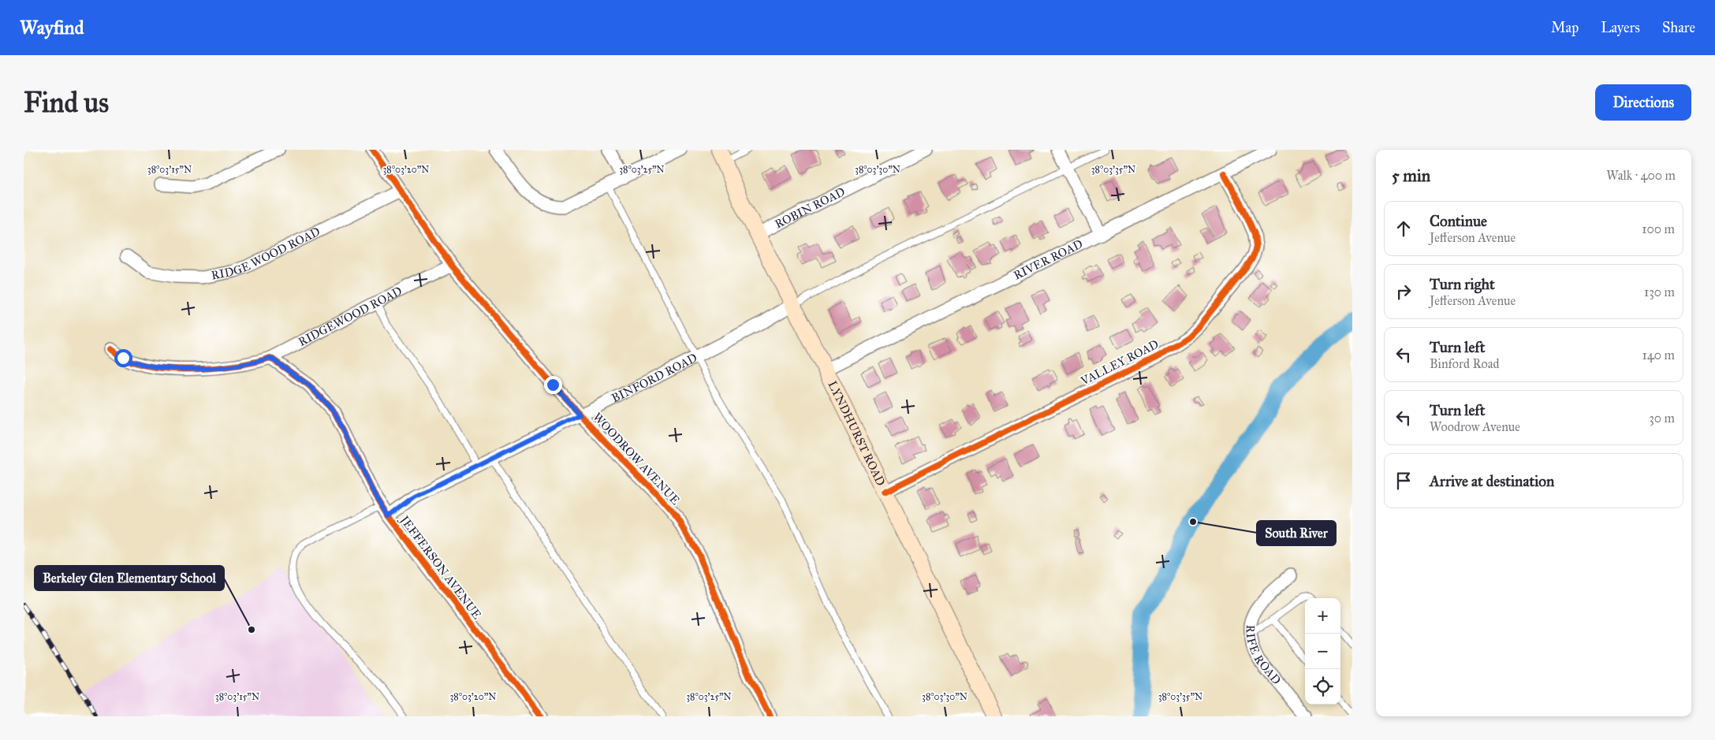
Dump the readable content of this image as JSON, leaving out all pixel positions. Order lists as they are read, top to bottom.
{
  "streets": {
    "main road": ["LYNDHURST ROAD"],
    "street": [
      "ROBIN ROAD",
      "RIDGE WOOD ROAD",
      "RIVER ROAD",
      "RIDGEWOOD ROAD",
      "VALLEY ROAD",
      "BINFORD ROAD",
      "WOODROW AVENUE",
      "JEFFERSON AVENUE",
      "RIFE ROAD"
    ]
  },
  "crossings": [
    ["ROBIN ROAD", "LYNDHURST ROAD"],
    ["RIDGE WOOD ROAD", "WOODROW AVENUE"],
    ["RIVER ROAD", "VALLEY ROAD"],
    ["RIVER ROAD", "LYNDHURST ROAD"],
    ["RIDGEWOOD ROAD", "WOODROW AVENUE"],
    ["RIDGEWOOD ROAD", "JEFFERSON AVENUE"],
    ["VALLEY ROAD", "LYNDHURST ROAD"],
    ["BINFORD ROAD", "LYNDHURST ROAD"],
    ["BINFORD ROAD", "WOODROW AVENUE"],
    ["BINFORD ROAD", "JEFFERSON AVENUE"]
  ],
  "places": ["South River", "Berkeley Glen Elementary School"],
  "page": {
    "header": "Wayfind",
    "nav": ["Map", "Layers", "Share"],
    "buttons": "Directions",
    "title": "Find us",
    "heading": ["5 min", "Walk · 400 m"],
    "list": [
      ["Continue", "Jefferson Avenue", "100 m"],
      ["Turn right", "Jefferson Avenue", "130 m"],
      ["Turn left", "Binford Road", "140 m"],
      ["Turn left", "Woodrow Avenue", "30 m"],
      "Arrive at destination"
    ],
    "map_buttons": ["+", "−"]
  },
  "coordinates": [
    "38°03'15\"N",
    "38°03'20\"N",
    "38°03'25\"N",
    "38°03'30\"N",
    "38°03'35\"N"
  ]
}
